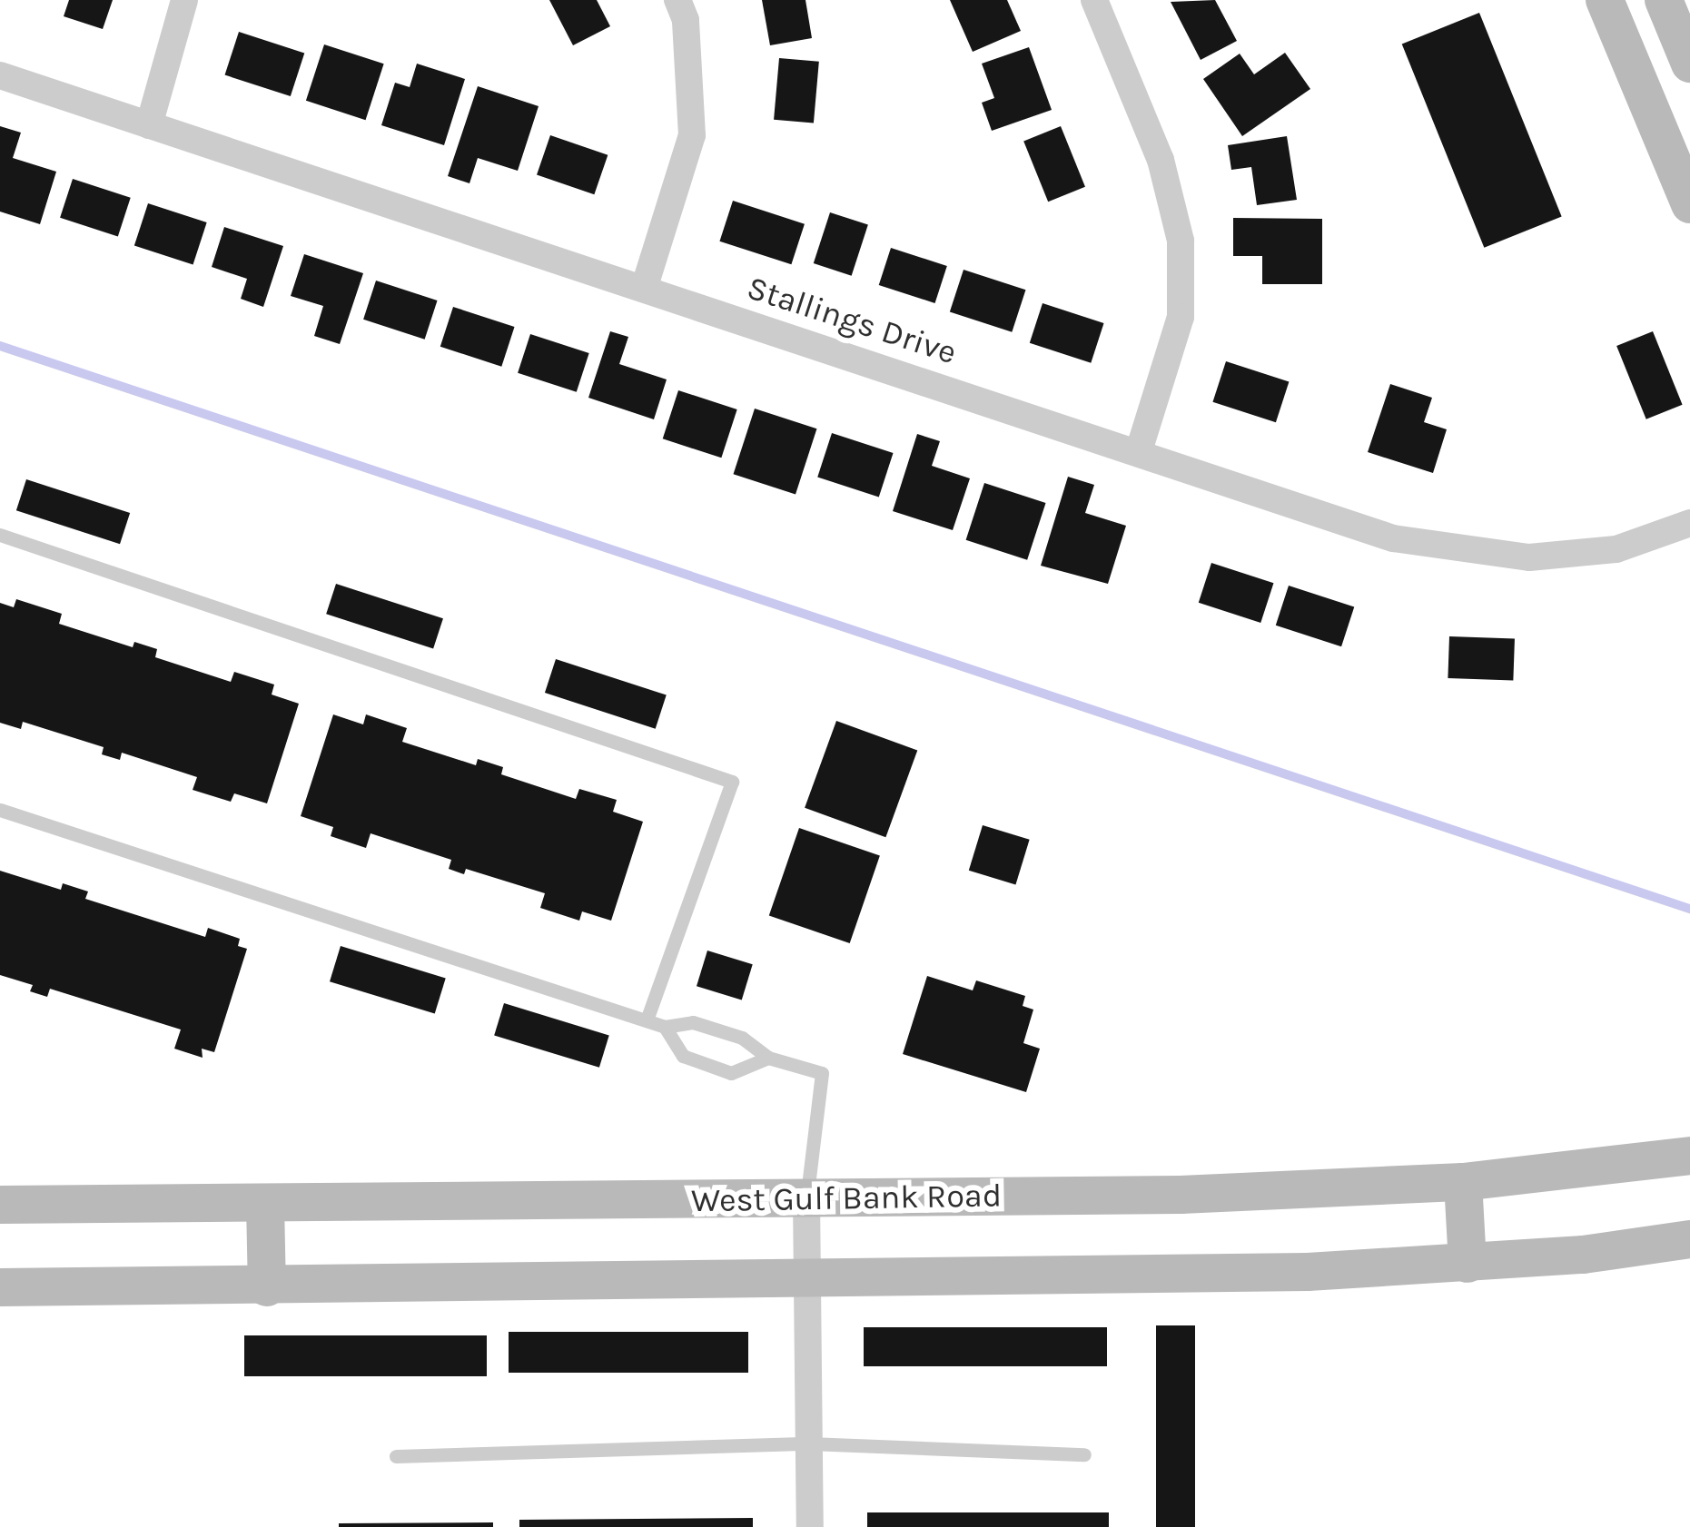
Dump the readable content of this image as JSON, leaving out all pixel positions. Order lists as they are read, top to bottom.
{
  "streets": {
    "main road": ["West Gulf Bank Road"],
    "street": ["Stallings Drive"]
  }
}
